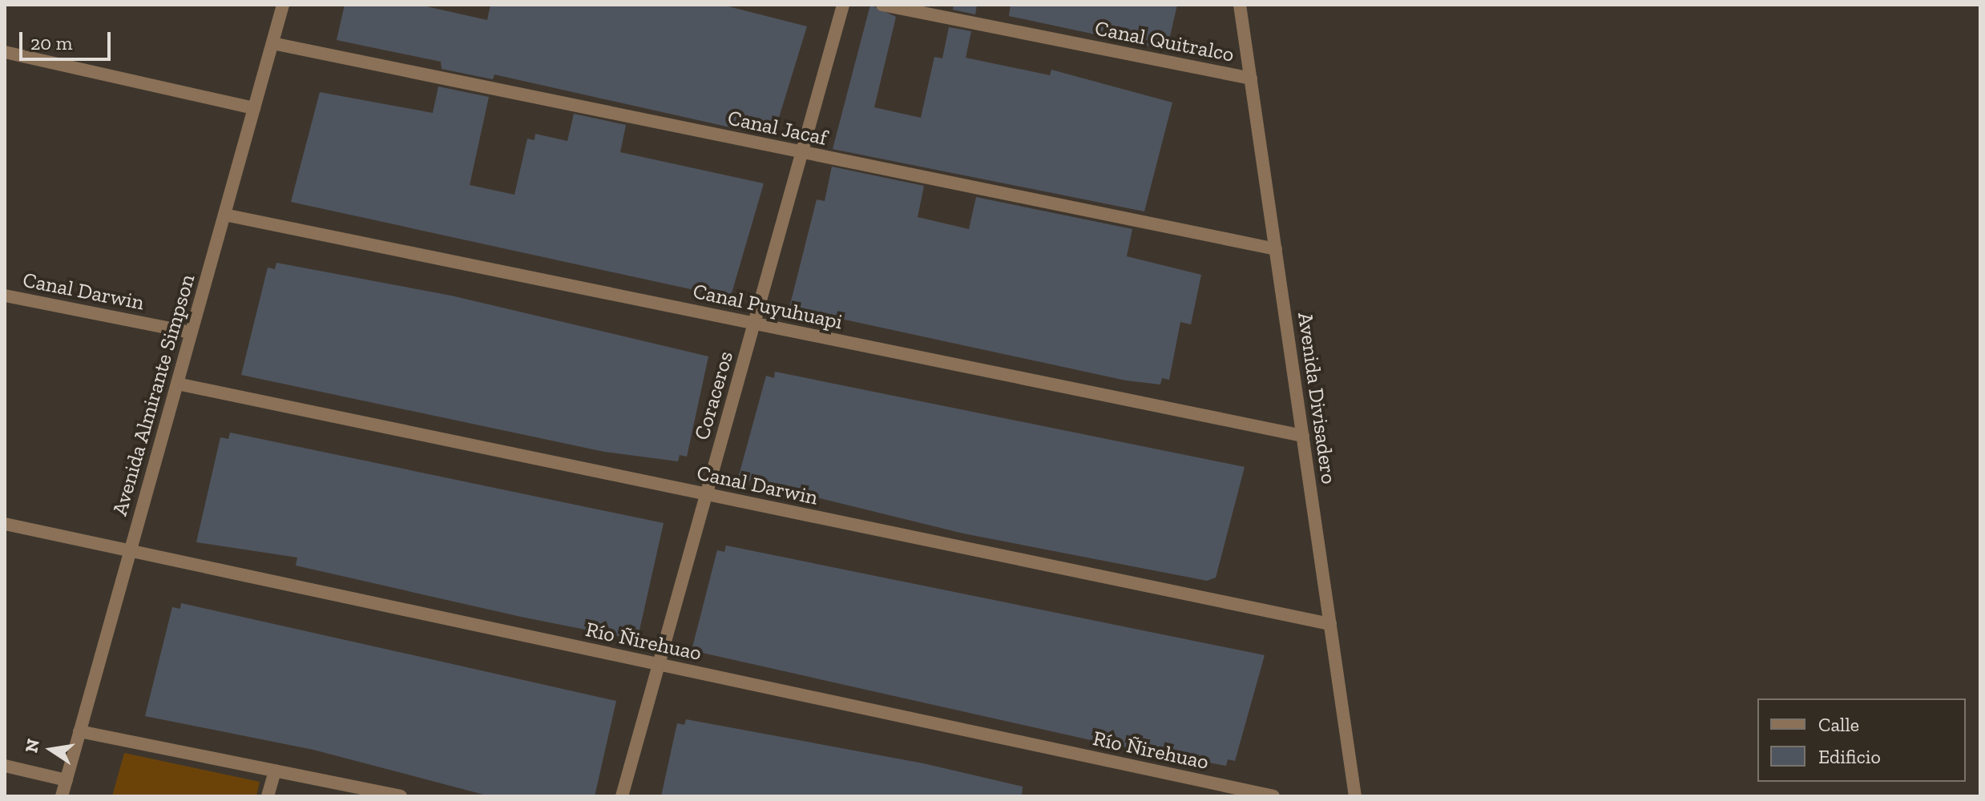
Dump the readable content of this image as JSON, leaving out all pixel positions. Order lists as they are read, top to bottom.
{
  "streets": {
    "street": [
      "Canal Quitralco",
      "Canal Jacaf",
      "Canal Darwin",
      "Canal Puyuhuapi",
      "Avenida Almirante Simpson",
      "Coraceros",
      "Avenida Divisadero",
      "Río Ñirehuao"
    ]
  },
  "crossings": [
    ["Canal Quitralco", "Avenida Divisadero"],
    ["Canal Jacaf", "Avenida Almirante Simpson"],
    ["Canal Jacaf", "Coraceros"],
    ["Canal Jacaf", "Avenida Divisadero"],
    ["Canal Darwin", "Avenida Almirante Simpson"],
    ["Canal Darwin", "Coraceros"],
    ["Canal Darwin", "Avenida Divisadero"],
    ["Canal Puyuhuapi", "Avenida Almirante Simpson"],
    ["Canal Puyuhuapi", "Coraceros"],
    ["Canal Puyuhuapi", "Avenida Divisadero"],
    ["Avenida Almirante Simpson", "Río Ñirehuao"],
    ["Coraceros", "Río Ñirehuao"]
  ],
  "legend": ["Calle", "Edificio"],
  "scale_bar": "20 m",
  "north": "left"
}
